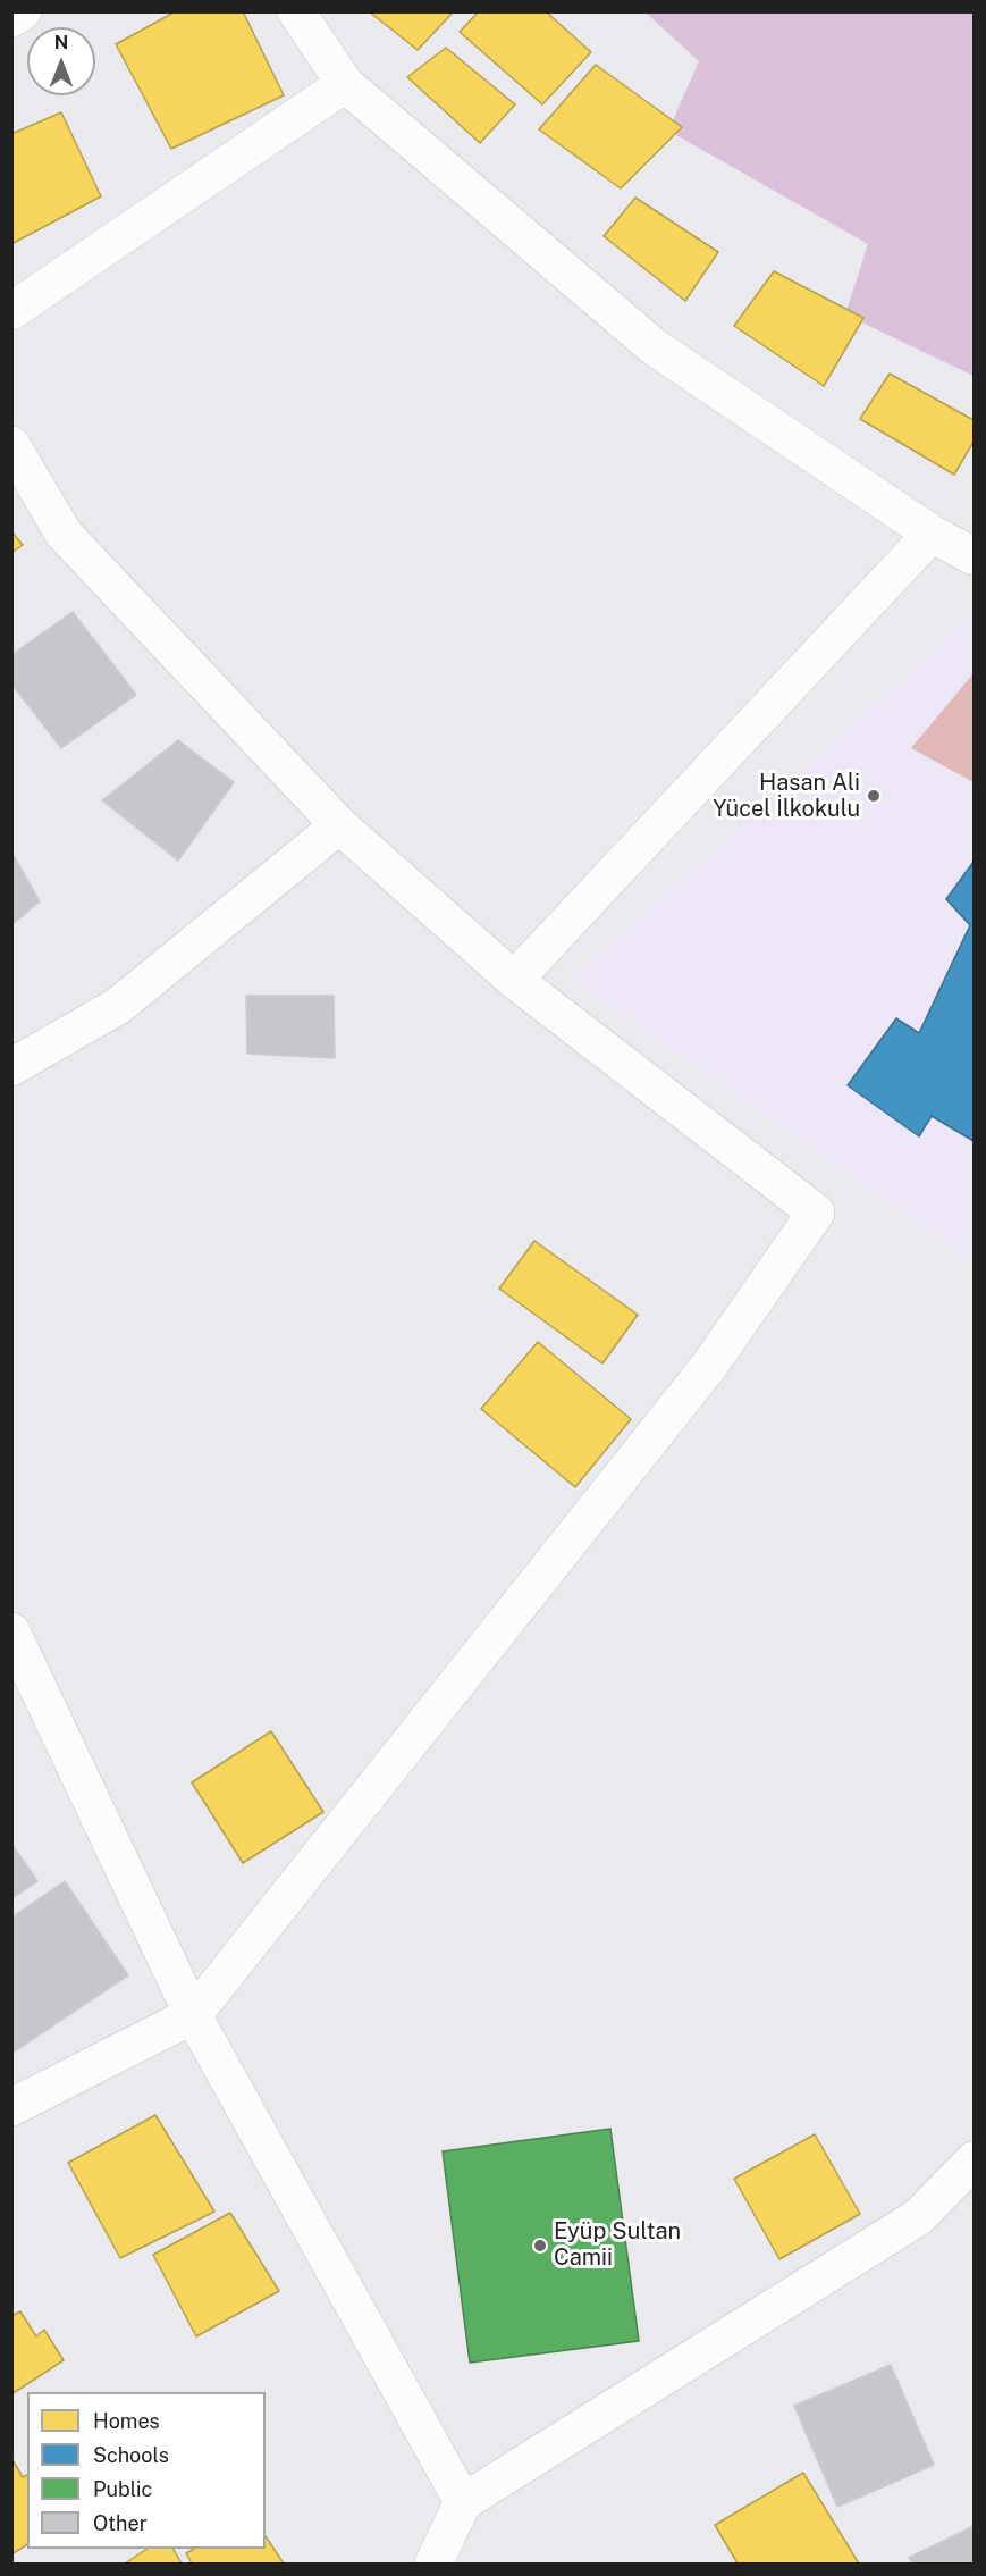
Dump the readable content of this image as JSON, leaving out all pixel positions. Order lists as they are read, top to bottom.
{
  "places": ["Hasan Ali Yücel İlkokulu", "Eyüp Sultan Camii"],
  "legend": [
    "Homes",
    "Schools",
    "Public",
    "Other"
  ],
  "north": "top"
}
